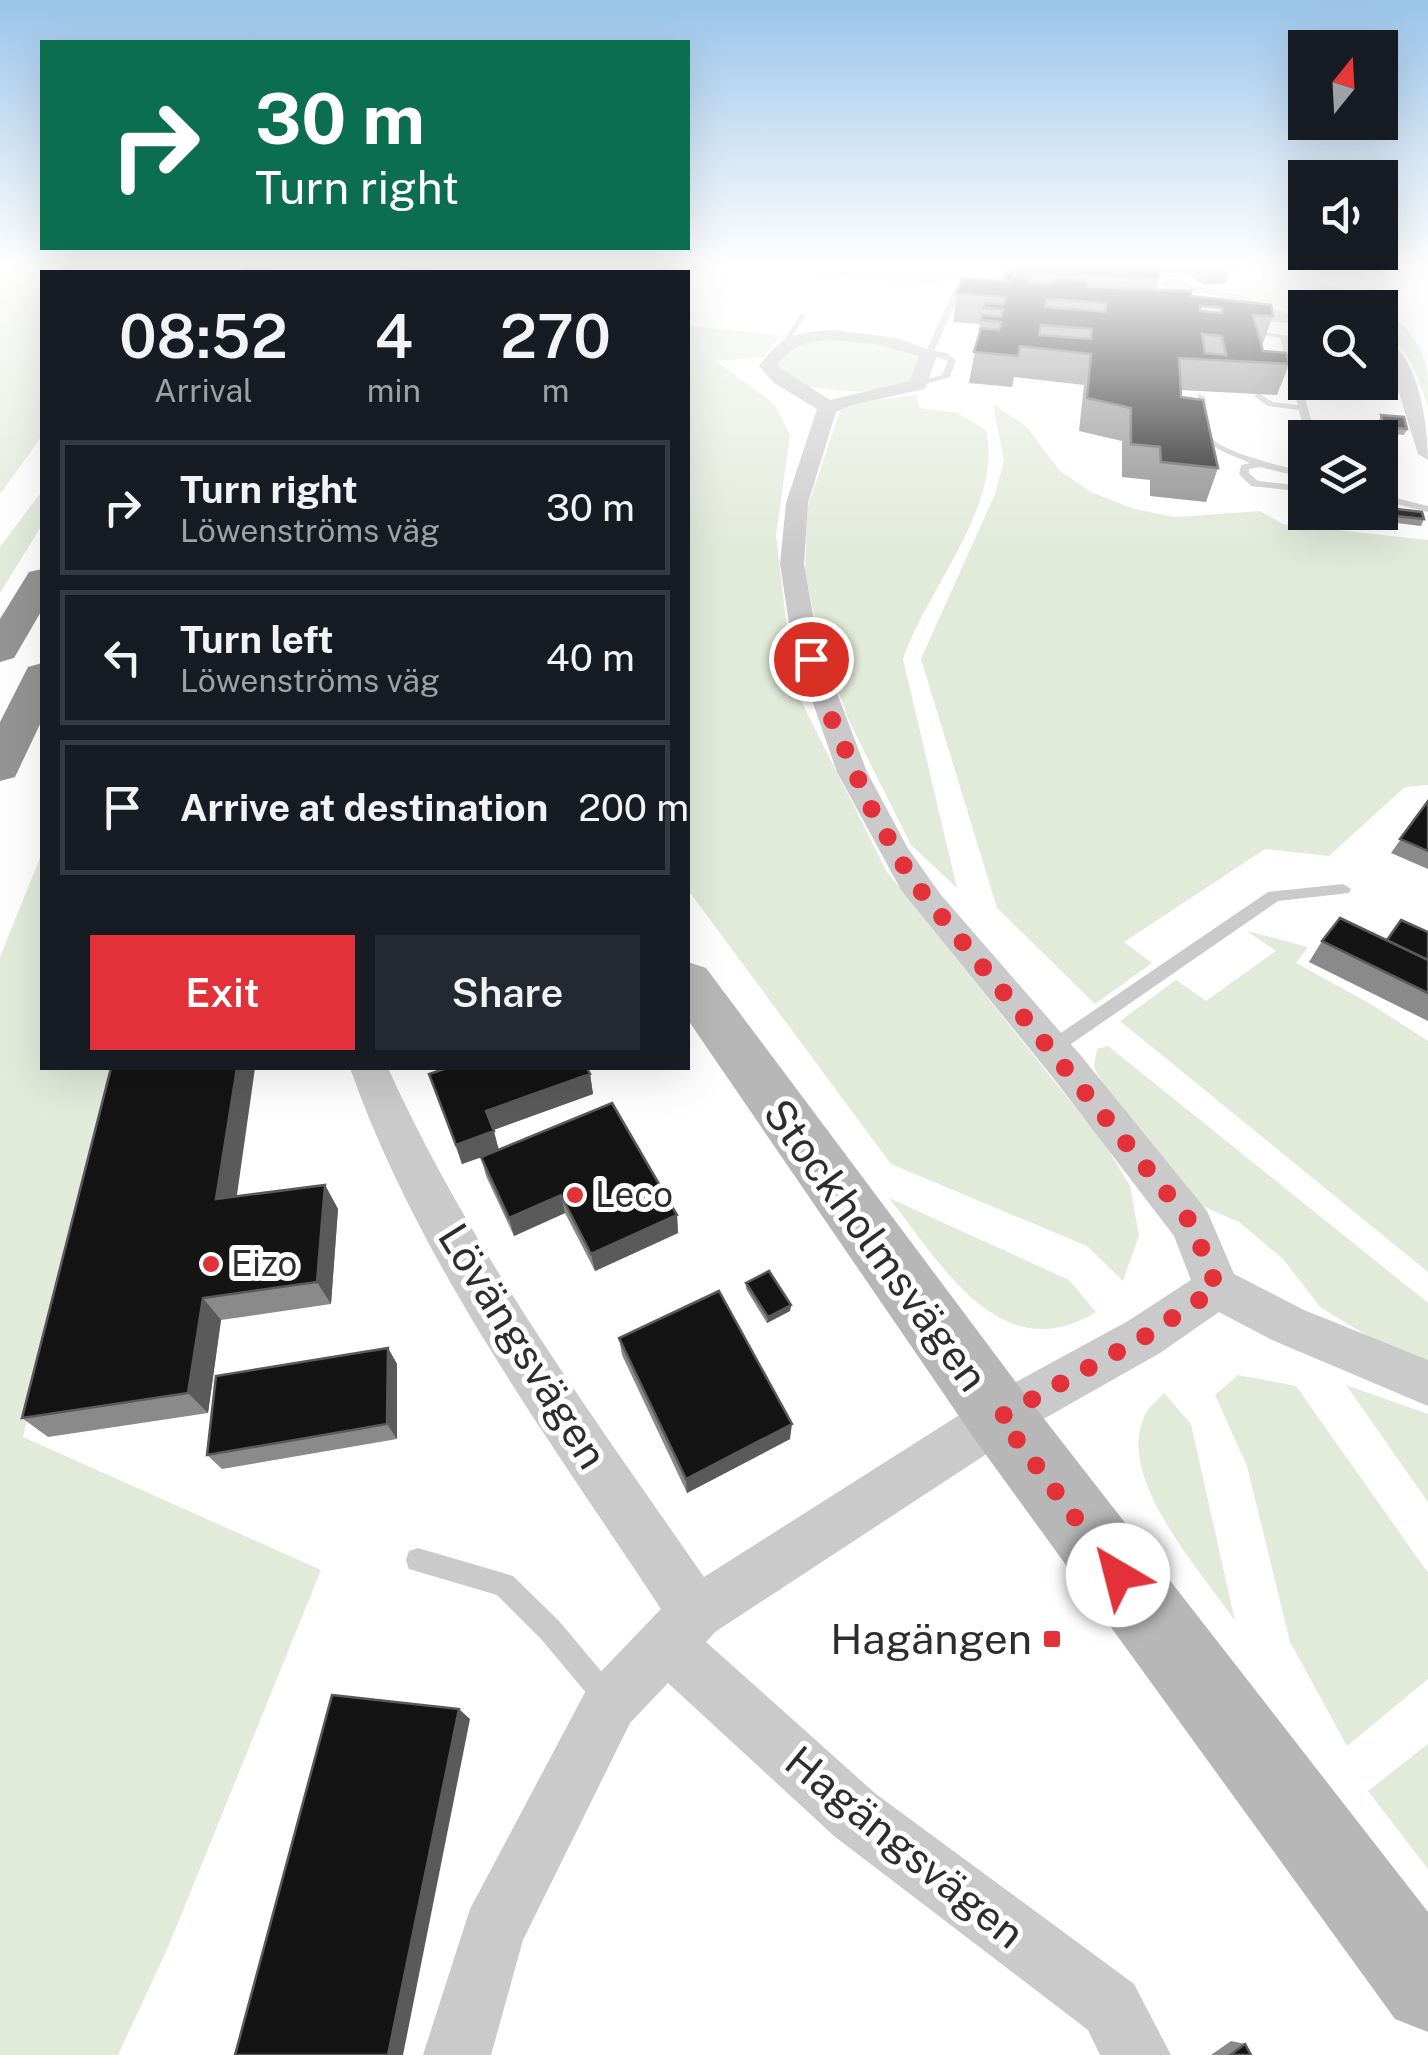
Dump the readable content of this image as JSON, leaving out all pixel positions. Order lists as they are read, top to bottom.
{
  "streets": {
    "street": ["Stockholmsvägen", "Lövängsvägen", "Hagängsvägen"]
  },
  "crossings": [
    ["Lövängsvägen", "Hagängsvägen"]
  ],
  "places": {
    "other": ["Leco", "Eizo"],
    "transit": ["Hagängen"]
  },
  "north": "top",
  "page": {
    "turn": ["30 m", "Turn right"],
    "eta": [
      "08:52",
      "Arrival",
      "4",
      "min",
      "270",
      "m"
    ],
    "list": [
      {
        "name": "Turn right",
        "note": "Löwenströms väg",
        "value": "30 m"
      },
      {
        "name": "Turn left",
        "note": "Löwenströms väg",
        "value": "40 m"
      },
      {
        "name": "Arrive at destination",
        "value": "200 m"
      }
    ],
    "buttons": ["Exit", "Share"]
  }
}
